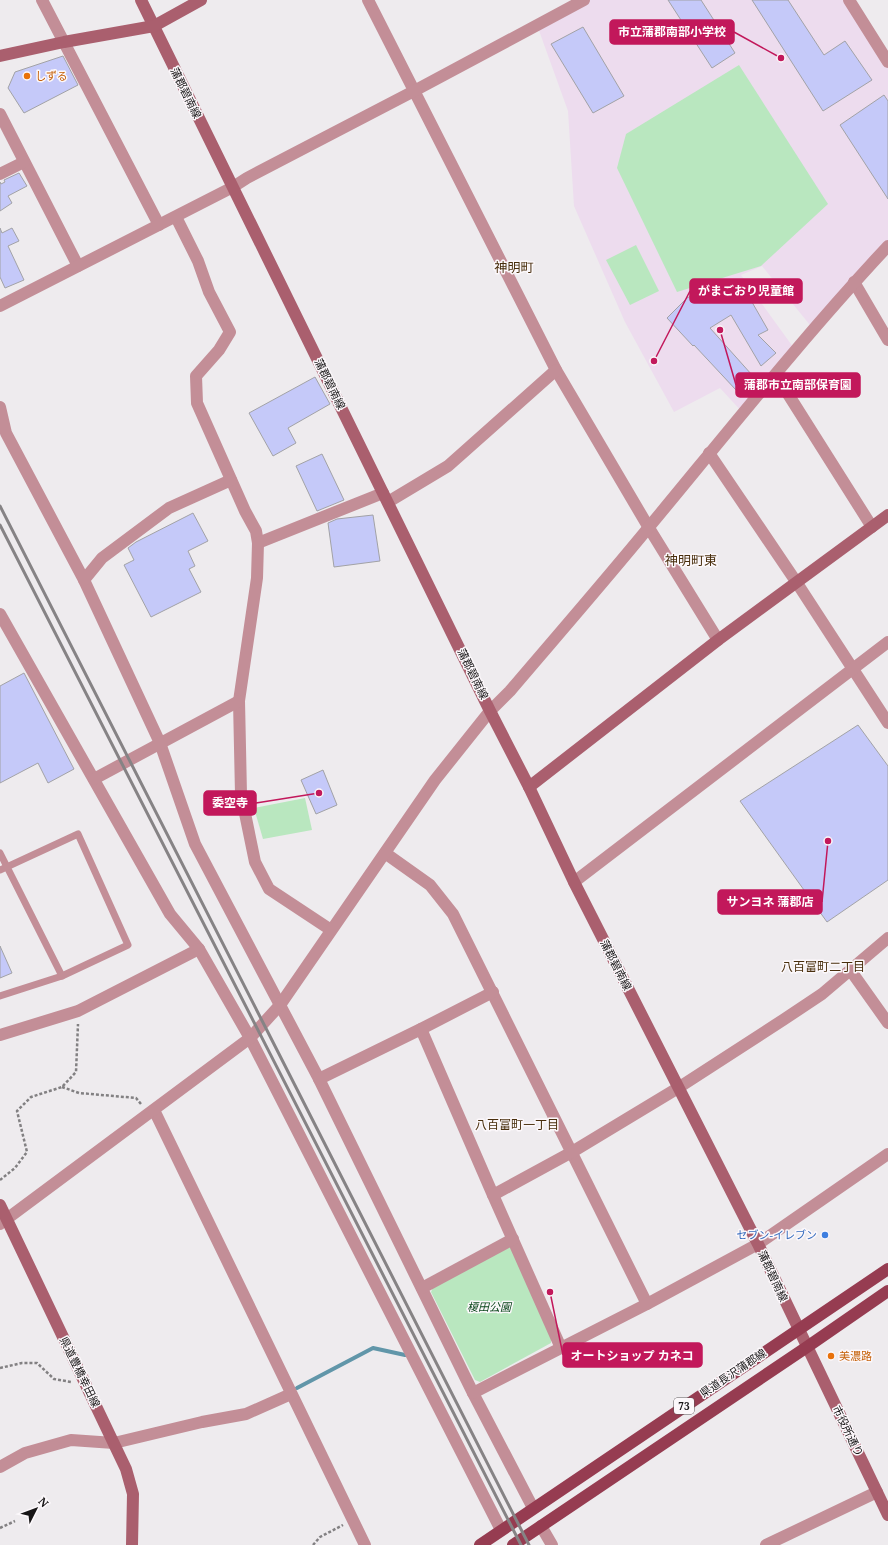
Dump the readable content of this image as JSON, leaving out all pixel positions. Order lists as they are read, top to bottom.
{
  "streets": {
    "main road": [
      "蒲郡碧南線",
      "県道豊橋幸田線",
      "県道長沢蒲郡線",
      "73",
      "市役所通り"
    ]
  },
  "crossings": [
    ["蒲郡碧南線", "県道長沢蒲郡線"],
    ["蒲郡碧南線", "市役所通り"],
    ["県道長沢蒲郡線", "市役所通り"]
  ],
  "districts": [
    "神明町",
    "神明町東",
    "八百富町二丁目",
    "八百富町一丁目"
  ],
  "parks": ["榎田公園"],
  "places": [
    "市立蒲郡南部小学校",
    "しずる",
    "蒲郡市立南部保育園",
    "がまごおり児童館",
    "委空寺",
    "サンヨネ 蒲郡店",
    "セブン-イレブン",
    "オートショップ カネコ",
    "美濃路"
  ],
  "north": "top right"
}
